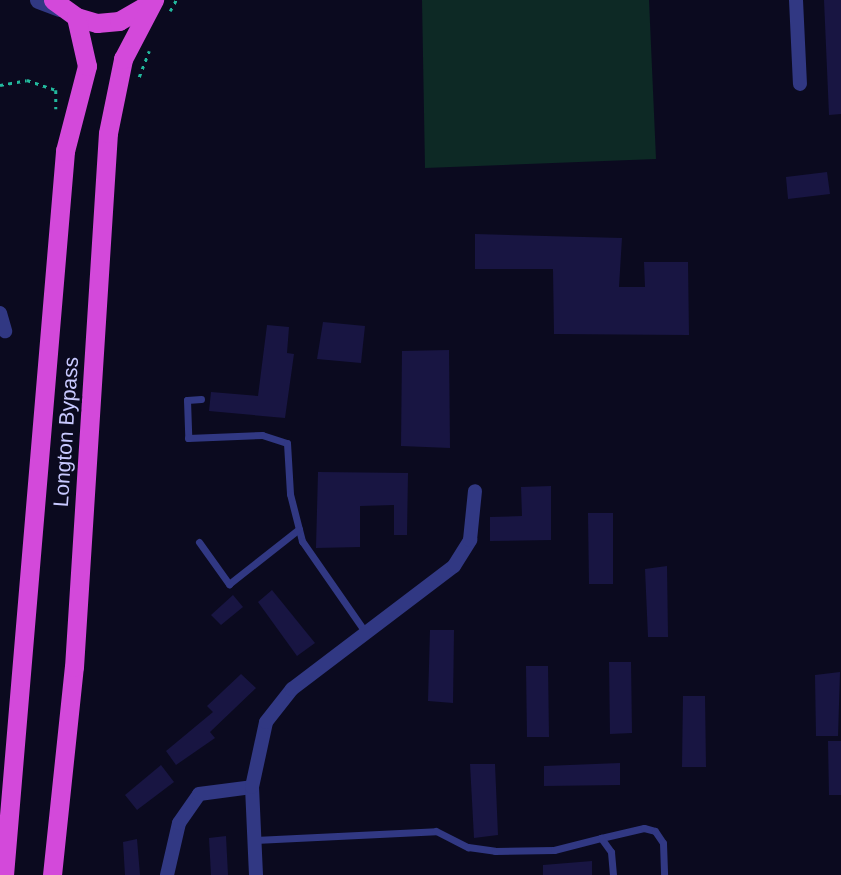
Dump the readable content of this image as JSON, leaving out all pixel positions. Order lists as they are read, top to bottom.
{
  "streets": {
    "highway": ["Longton Bypass"]
  }
}
